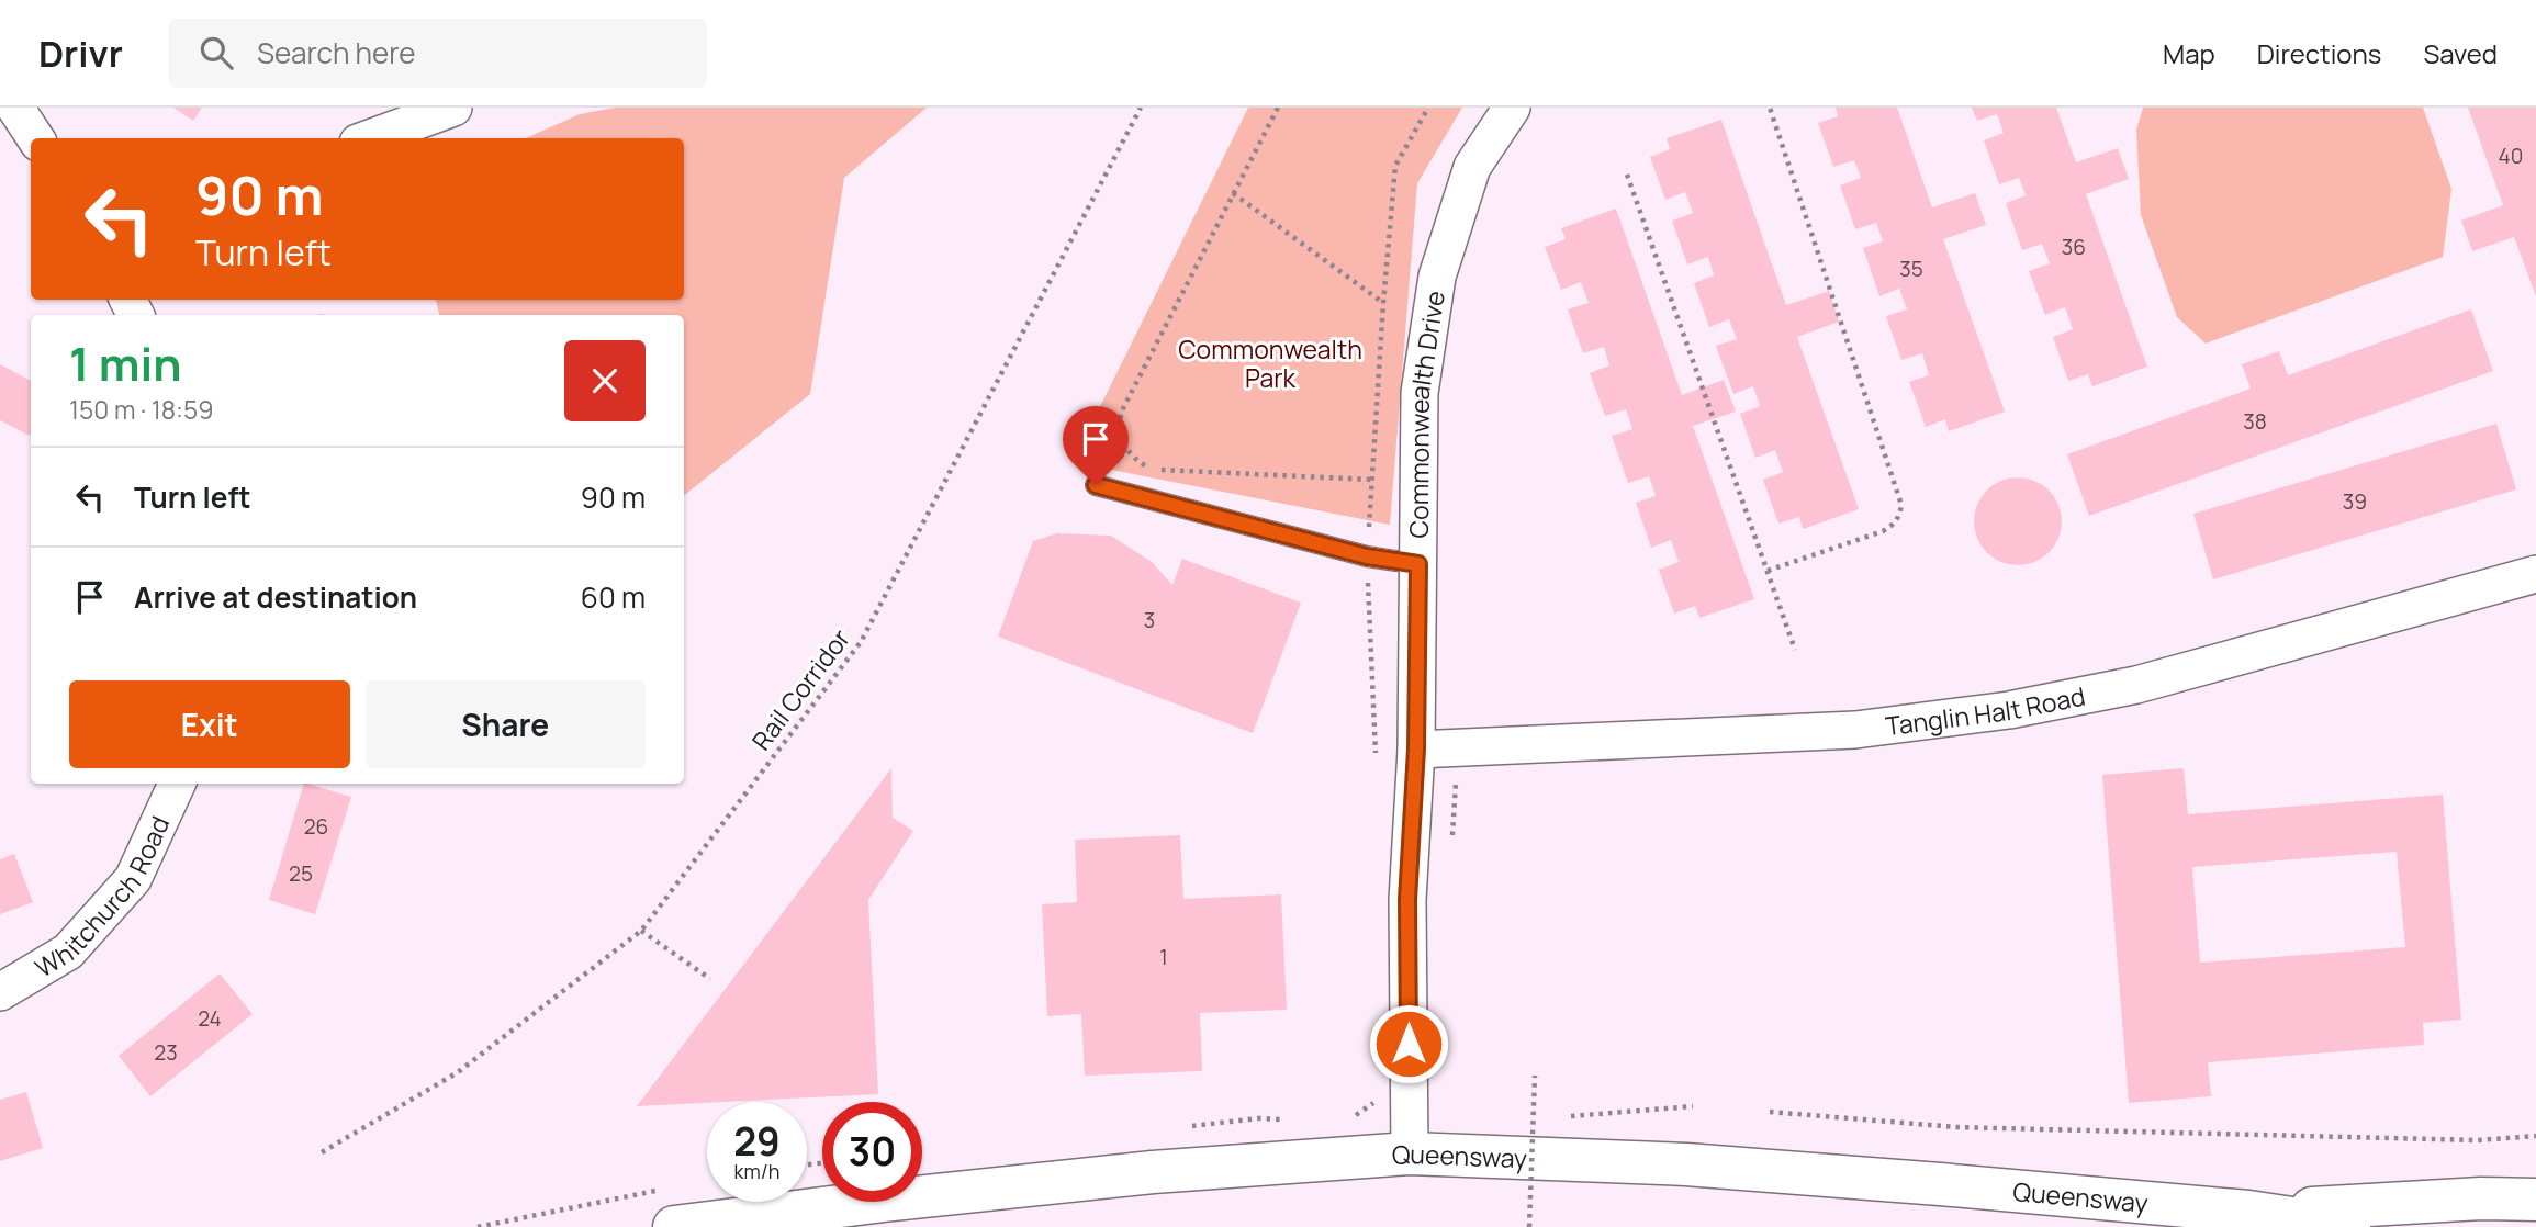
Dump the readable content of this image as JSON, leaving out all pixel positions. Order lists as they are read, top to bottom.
{
  "streets": {
    "highway": ["Queensway"],
    "street": ["Commonwealth Drive", "Tanglin Halt Road", "Whitchurch Road"],
    "path": ["Rail Corridor"]
  },
  "crossings": [
    ["Commonwealth Drive", "Tanglin Halt Road"],
    ["Commonwealth Drive", "Queensway"]
  ],
  "parks": ["Commonwealth Park"],
  "house_numbers": [
    "40",
    "36",
    "35",
    "38",
    "39",
    "3",
    "26",
    "25",
    "1",
    "24",
    "23"
  ],
  "page": {
    "header": "Drivr",
    "search": "Search here",
    "nav": ["Map", "Directions", "Saved"],
    "turn": ["90 m", "Turn left"],
    "heading": ["1 min", "150 m · 18:59"],
    "list": [
      {
        "name": "Turn left",
        "value": "90 m"
      },
      {
        "name": "Arrive at destination",
        "value": "60 m"
      }
    ],
    "buttons": ["Exit", "Share"],
    "speed": "29 km/h",
    "limit": "30"
  }
}
